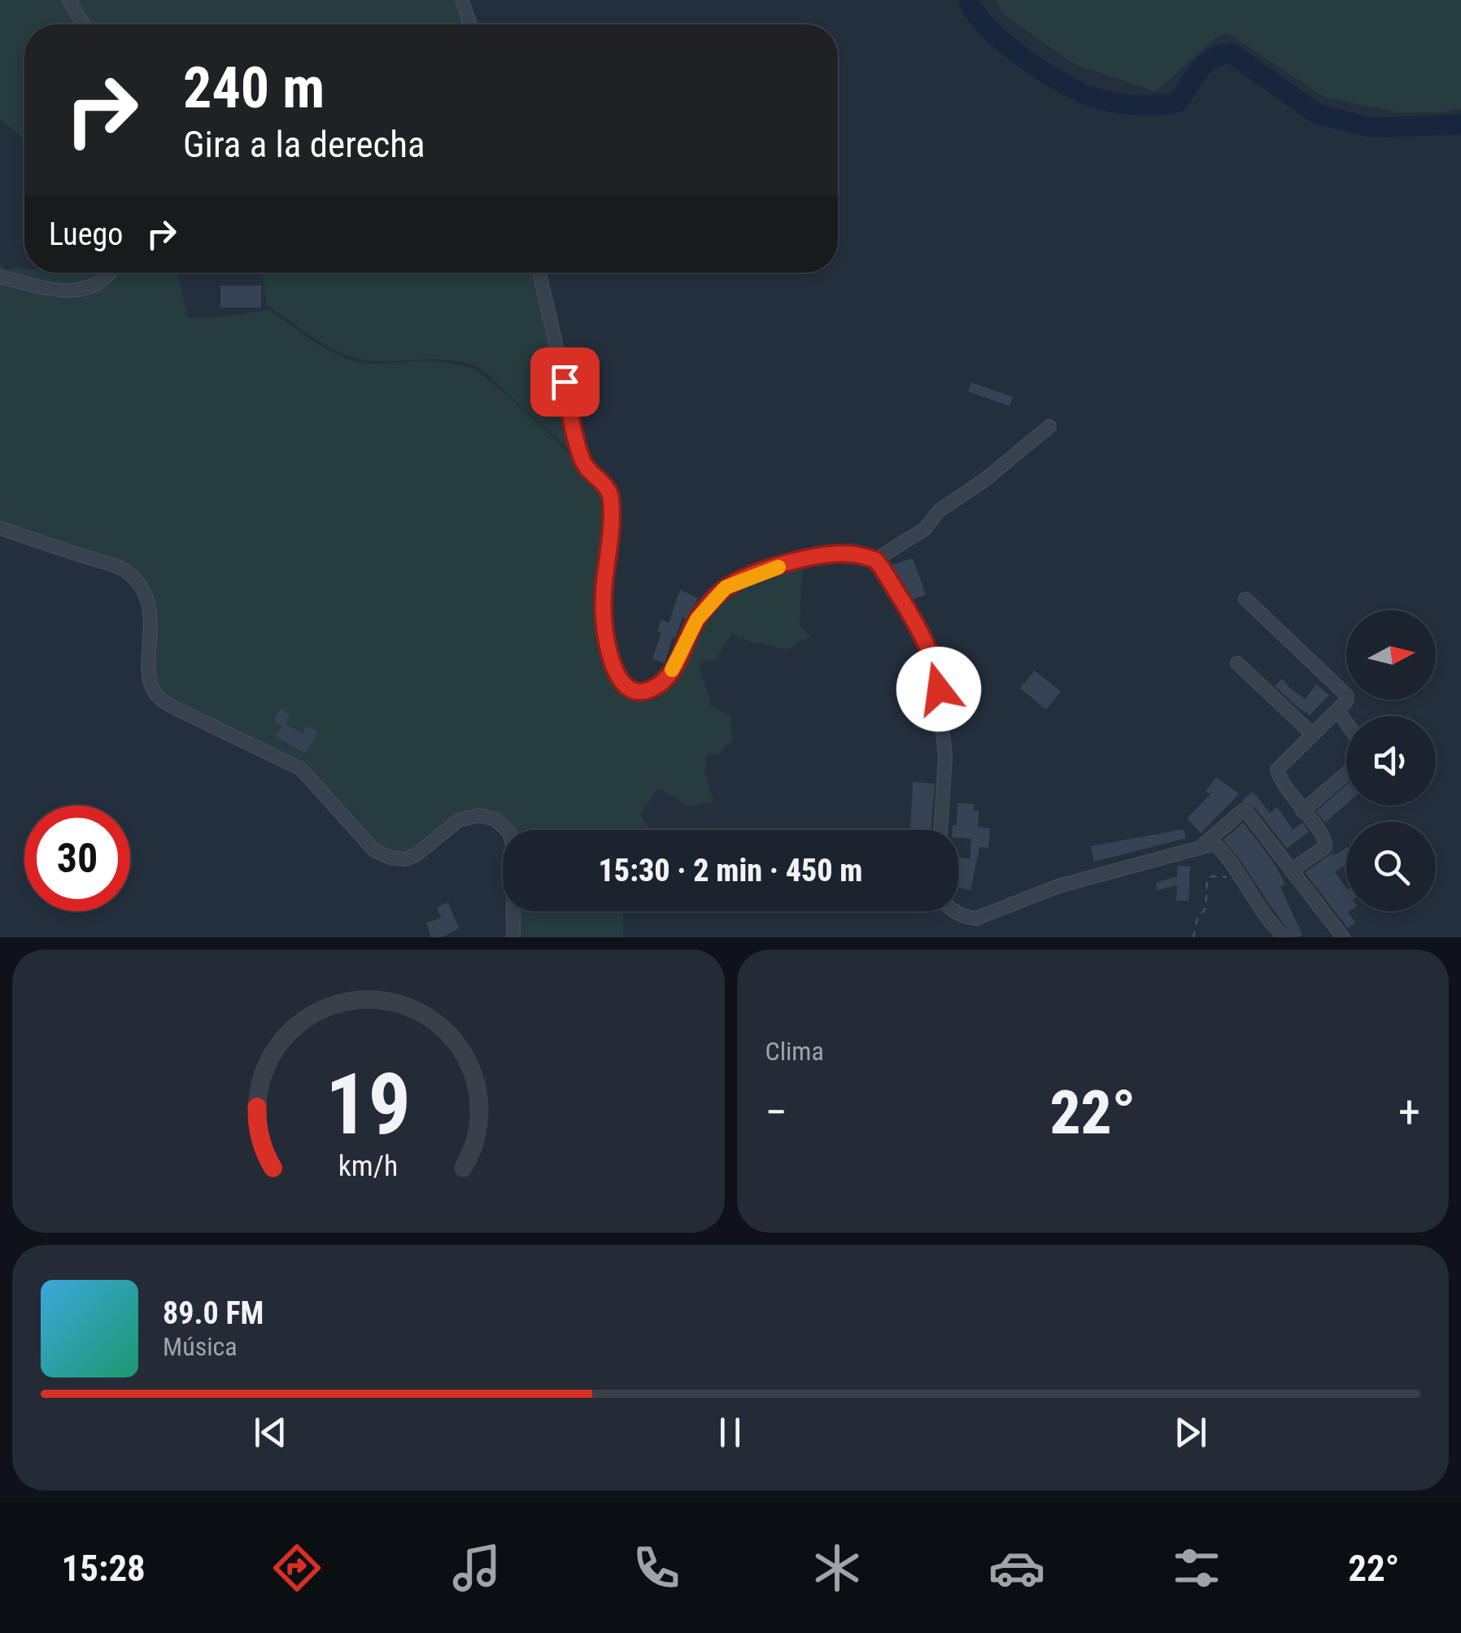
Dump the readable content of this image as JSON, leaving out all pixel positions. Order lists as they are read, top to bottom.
{
  "north": "right",
  "page": {
    "turn": ["240 m", "Gira a la derecha"],
    "then": "Luego",
    "limit": "30",
    "trip": "15:30 · 2 min · 450 m",
    "tile": "Clima",
    "heat": ["−", "22°", "+"],
    "song": ["89.0 FM", "Música"],
    "tabs": ["15:28", "22°"],
    "gauge": ["19", "km/h"]
  }
}
